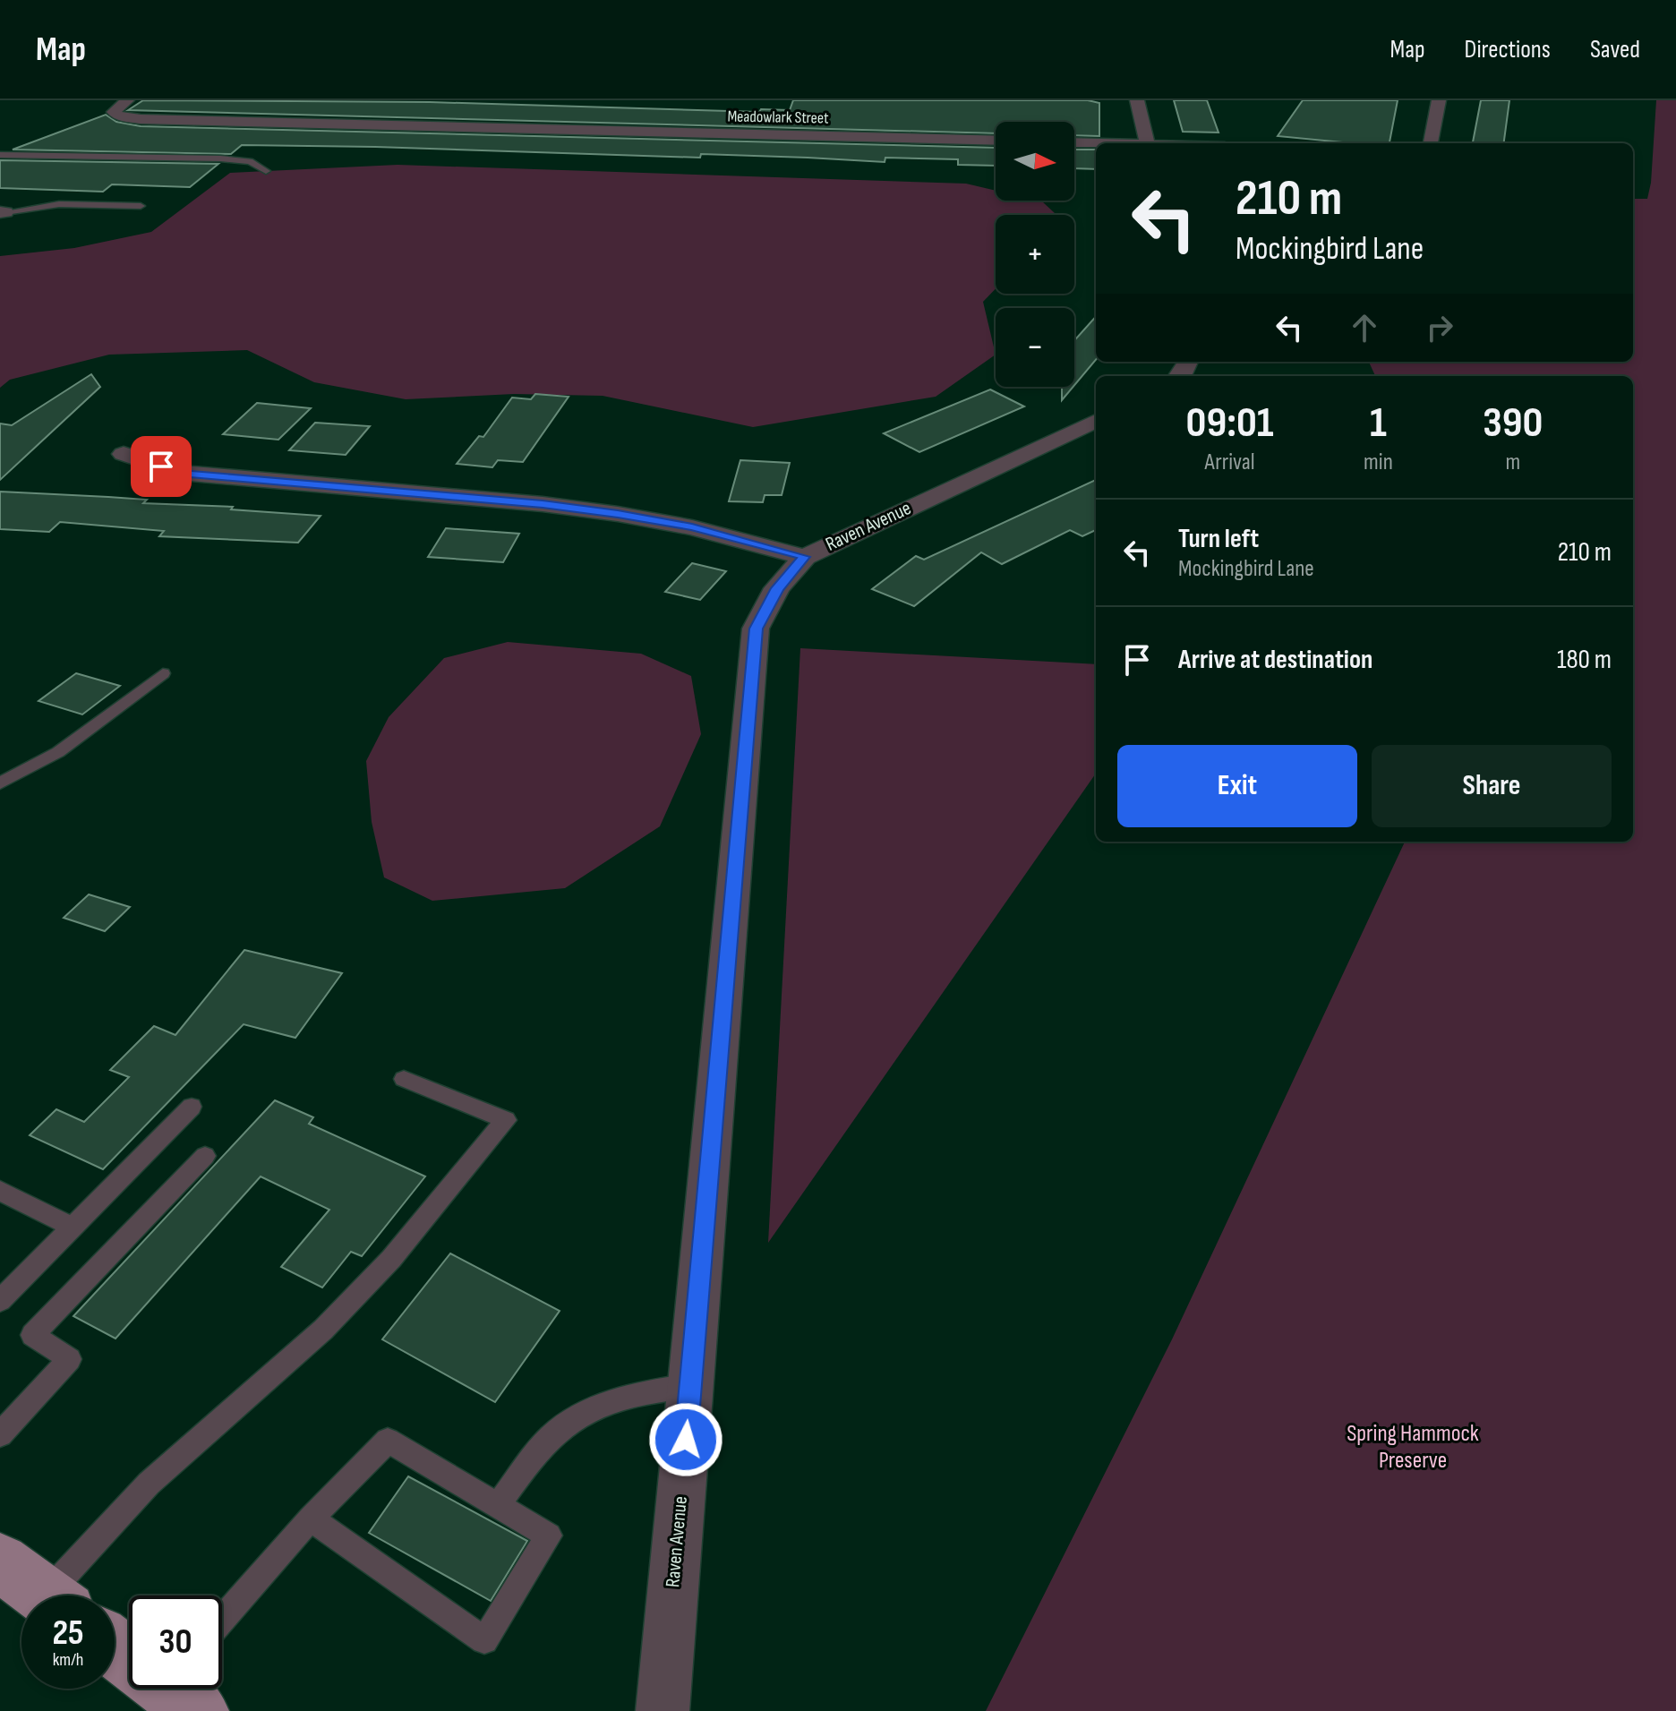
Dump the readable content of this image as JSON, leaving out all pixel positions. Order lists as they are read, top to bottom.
{
  "streets": {
    "street": ["Meadowlark Street", "Raven Avenue"]
  },
  "parks": ["Spring Hammock Preserve"],
  "north": "right",
  "page": {
    "header": "Map",
    "nav": ["Map", "Directions", "Saved"],
    "map_buttons": ["+", "−"],
    "turn": ["210 m", "Mockingbird Lane"],
    "eta": [
      "09:01",
      "Arrival",
      "1",
      "min",
      "390",
      "m"
    ],
    "list": [
      {
        "name": "Turn left",
        "note": "Mockingbird Lane",
        "value": "210 m"
      },
      {
        "name": "Arrive at destination",
        "value": "180 m"
      }
    ],
    "buttons": ["Exit", "Share"],
    "speed": "25 km/h",
    "limit": "30"
  }
}
